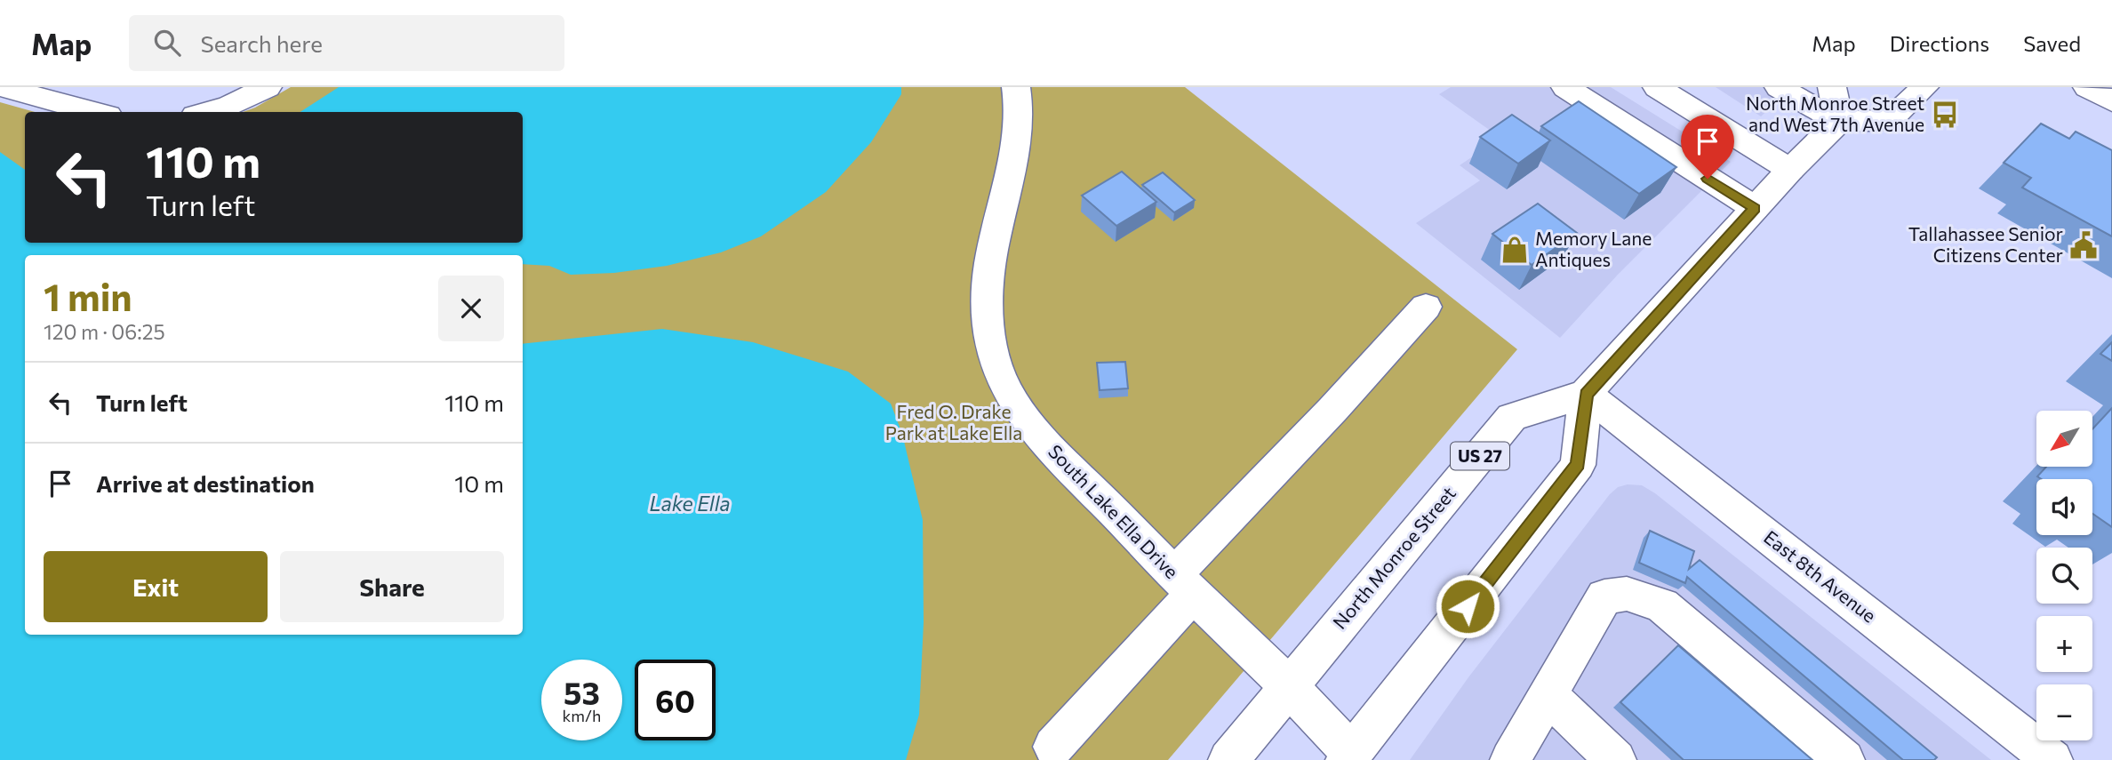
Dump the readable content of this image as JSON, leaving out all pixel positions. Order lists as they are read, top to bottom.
{
  "streets": {
    "main road": [
      "US 27",
      "South Lake Ella Drive",
      "North Monroe Street",
      "East 8th Avenue"
    ]
  },
  "crossings": [
    ["South Lake Ella Drive", "North Monroe Street"],
    ["North Monroe Street", "East 8th Avenue"]
  ],
  "water": ["Lake Ella"],
  "parks": ["Fred O. Drake Park at Lake Ella"],
  "places": {
    "bus stop": ["North Monroe Street and West 7th Avenue"],
    "public building": ["Tallahassee Senior Citizens Center"],
    "shop": ["Memory Lane Antiques"]
  },
  "north": "bottom left",
  "page": {
    "header": "Map",
    "search": "Search here",
    "nav": ["Map", "Directions", "Saved"],
    "turn": ["110 m", "Turn left"],
    "heading": ["1 min", "120 m · 06:25"],
    "list": [
      {
        "name": "Turn left",
        "value": "110 m"
      },
      {
        "name": "Arrive at destination",
        "value": "10 m"
      }
    ],
    "map_buttons": ["+", "−"],
    "buttons": ["Exit", "Share"],
    "speed": "53 km/h",
    "limit": "60"
  }
}
